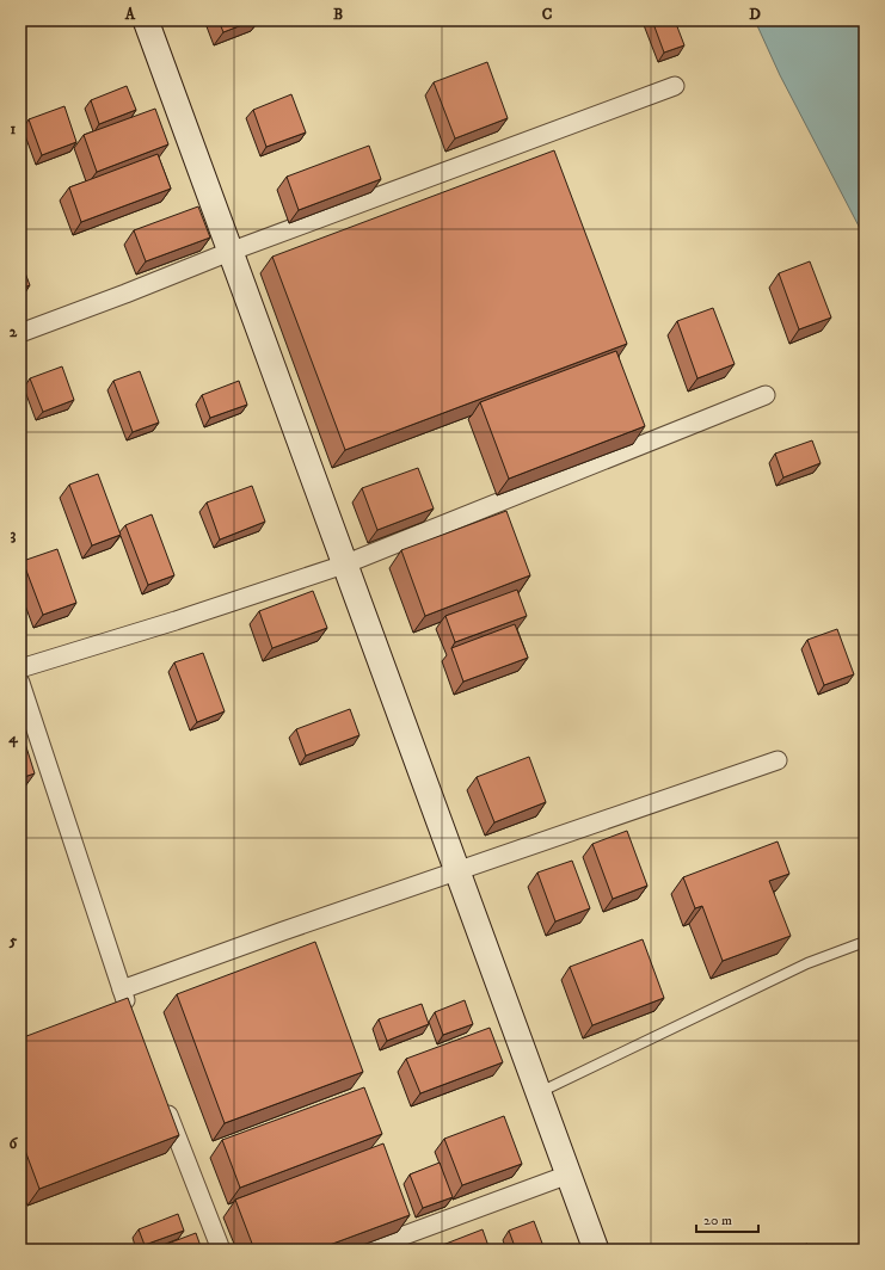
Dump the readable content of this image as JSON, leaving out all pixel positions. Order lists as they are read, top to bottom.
{
  "scale_bar": "20 m",
  "grid": {
    "columns": [
      "A",
      "B",
      "C",
      "D"
    ],
    "rows": [
      "1",
      "2",
      "3",
      "4",
      "5",
      "6"
    ]
  }
}
